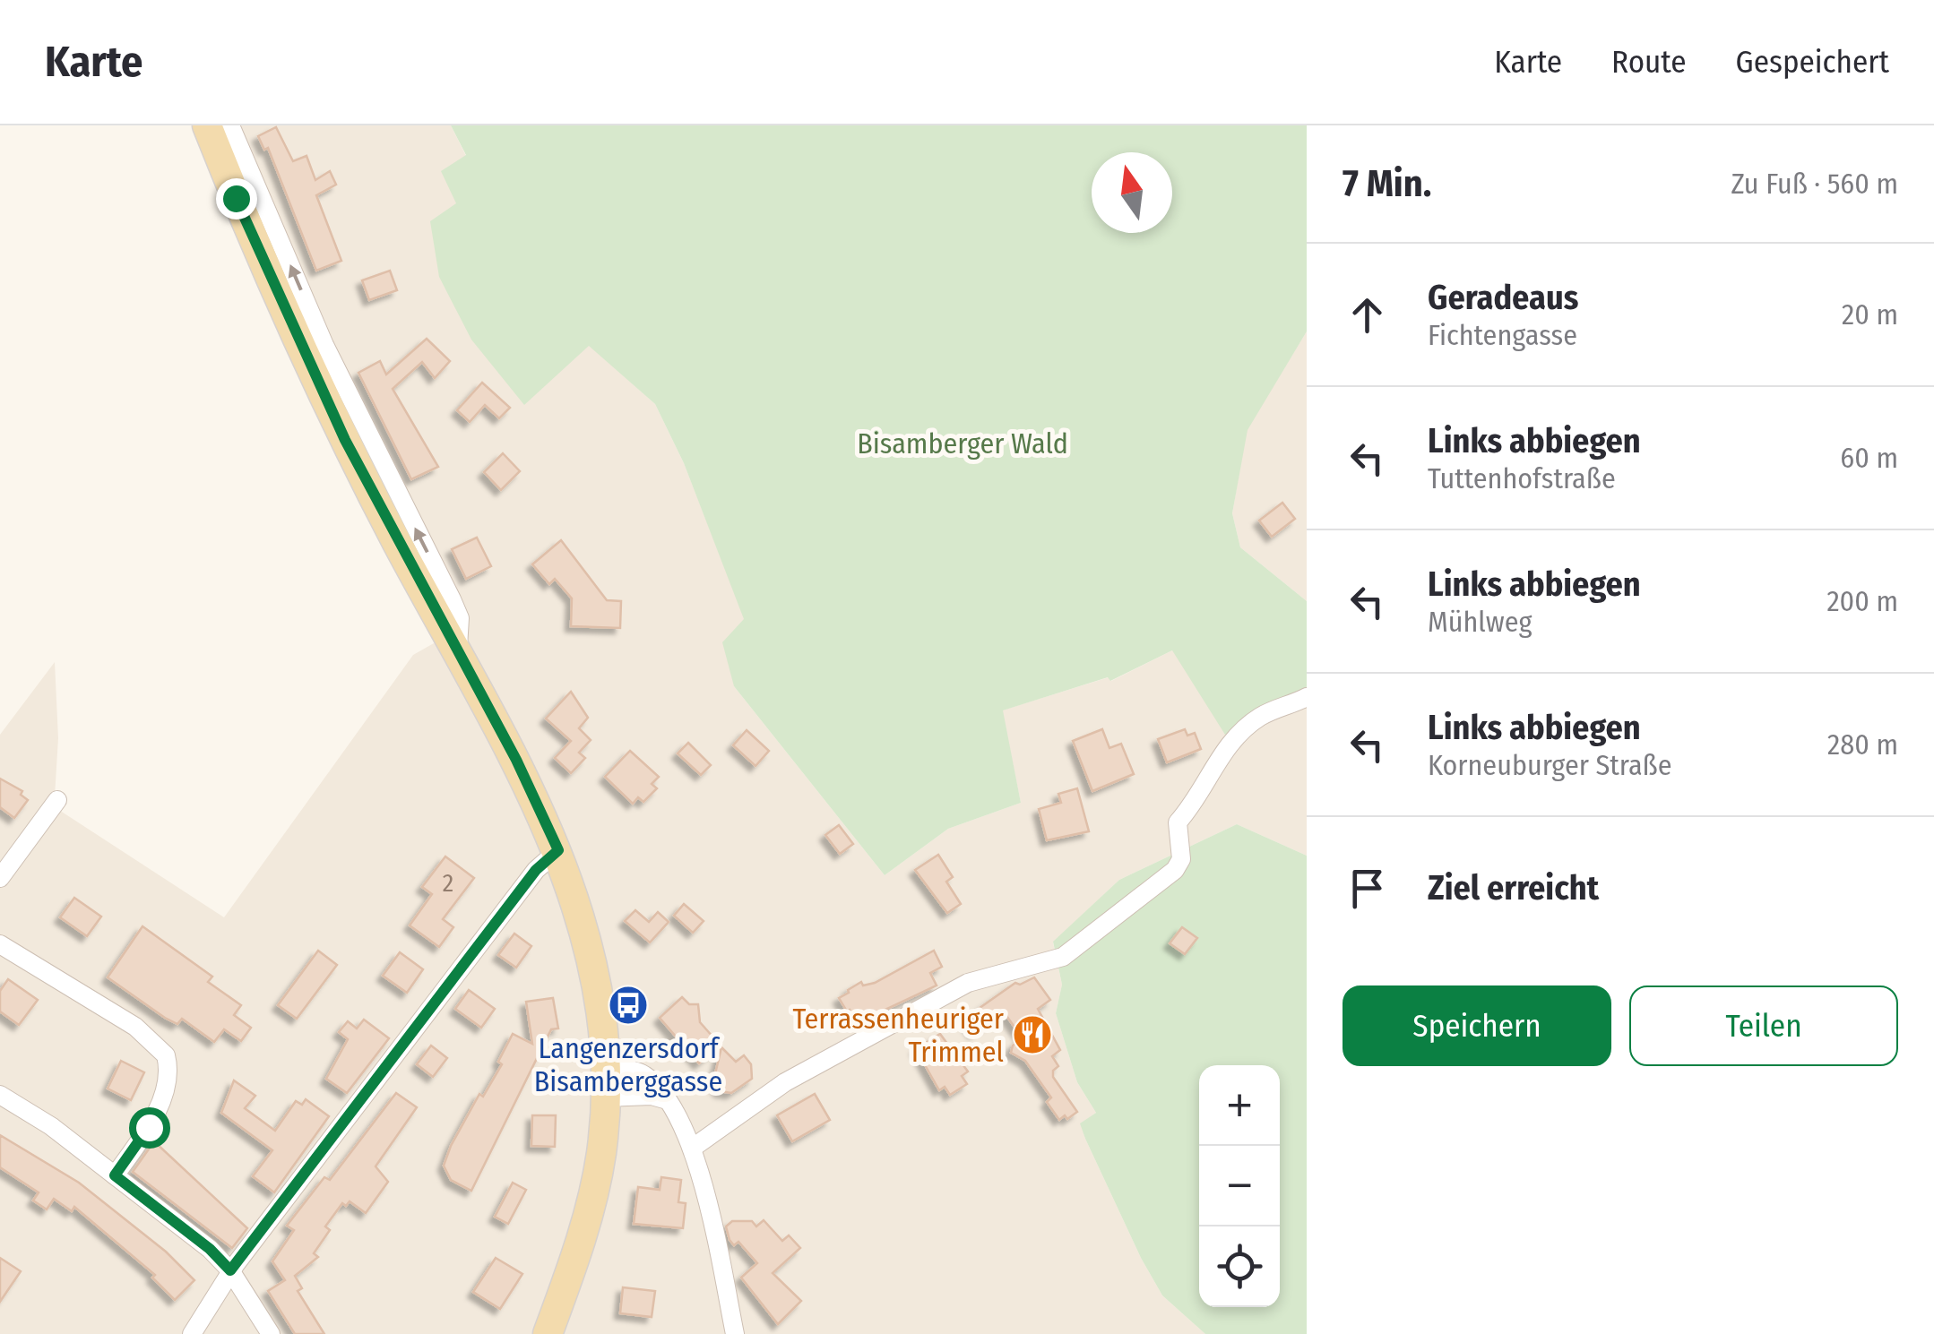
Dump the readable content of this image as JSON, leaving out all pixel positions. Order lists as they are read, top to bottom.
{
  "parks": ["Bisamberger Wald"],
  "places": {
    "bus stop": ["Langenzersdorf Bisamberggasse"],
    "restaurant": ["Terrassenheuriger Trimmel"]
  },
  "house_numbers": ["2"],
  "north": "top",
  "page": {
    "header": "Karte",
    "nav": ["Karte", "Route", "Gespeichert"],
    "heading": ["7 Min.", "Zu Fuß · 560 m"],
    "list": [
      ["Geradeaus", "Fichtengasse", "20 m"],
      ["Links abbiegen", "Tuttenhofstraße", "60 m"],
      ["Links abbiegen", "Mühlweg", "200 m"],
      ["Links abbiegen", "Korneuburger Straße", "280 m"],
      "Ziel erreicht"
    ],
    "buttons": ["Speichern", "Teilen"],
    "map_buttons": ["+", "−"]
  }
}
